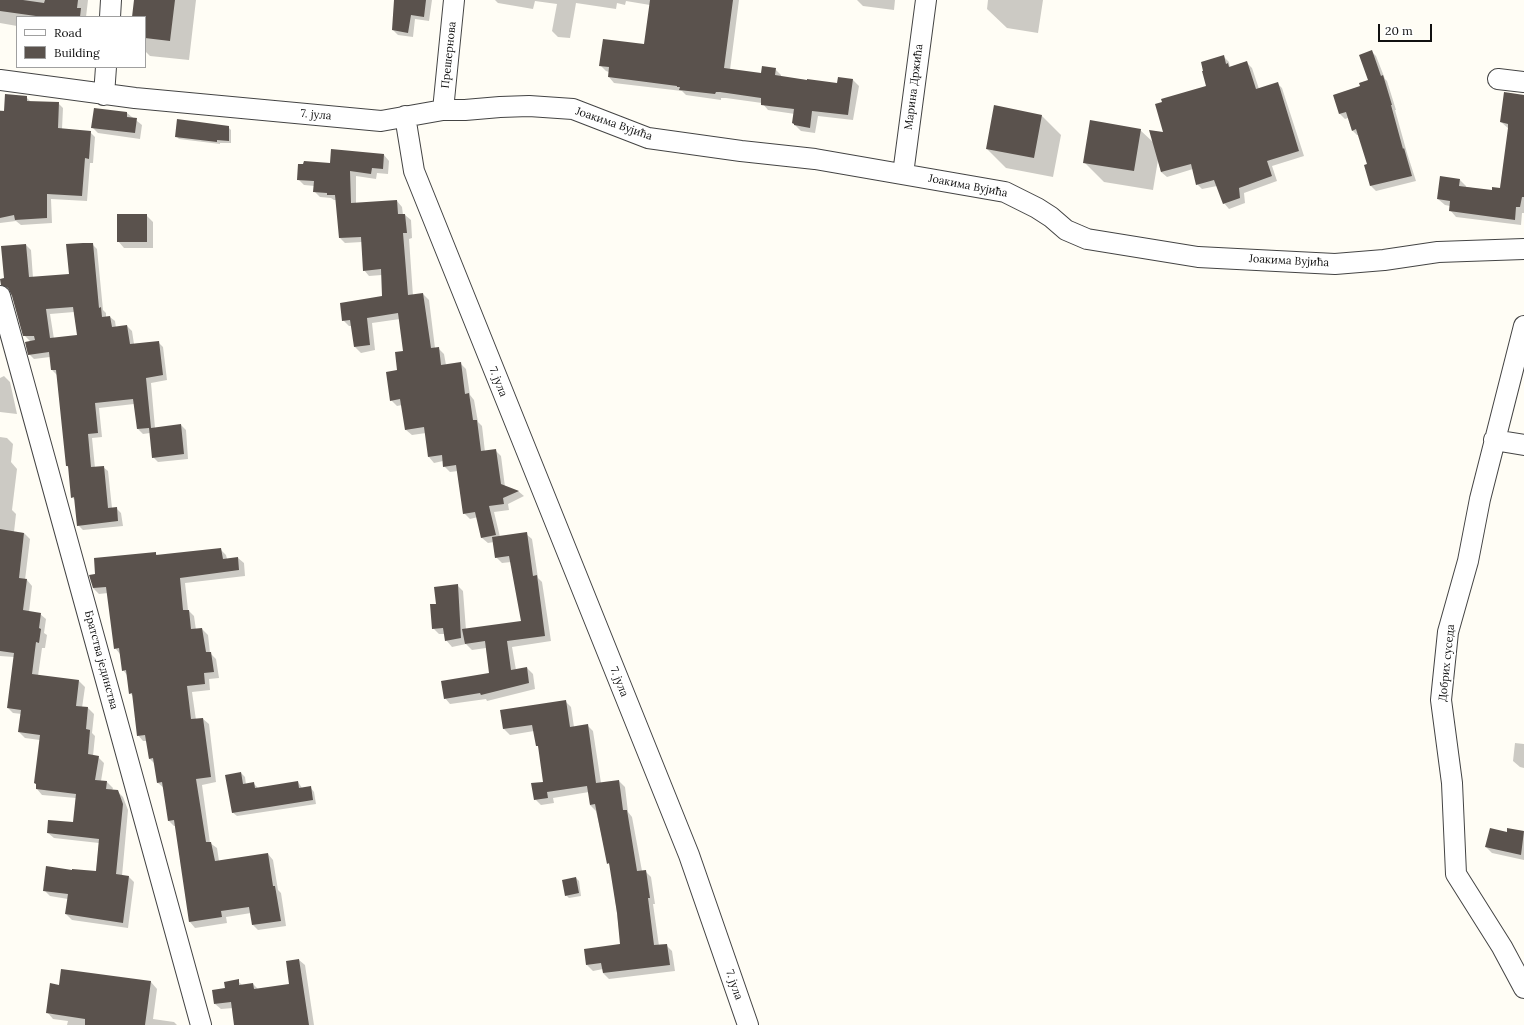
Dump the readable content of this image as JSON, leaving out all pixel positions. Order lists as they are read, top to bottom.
{
  "streets": {
    "street": [
      "Прешернова",
      "Марина Држића",
      "7. јула",
      "Јоакима Вујића",
      "Братства јединства",
      "Добрих суседа"
    ]
  },
  "crossings": [
    ["Прешернова", "Јоакима Вујића"],
    ["Марина Држића", "Јоакима Вујића"],
    ["7. јула", "Јоакима Вујића"]
  ],
  "legend": ["Road", "Building"],
  "scale_bar": "20 m"
}
